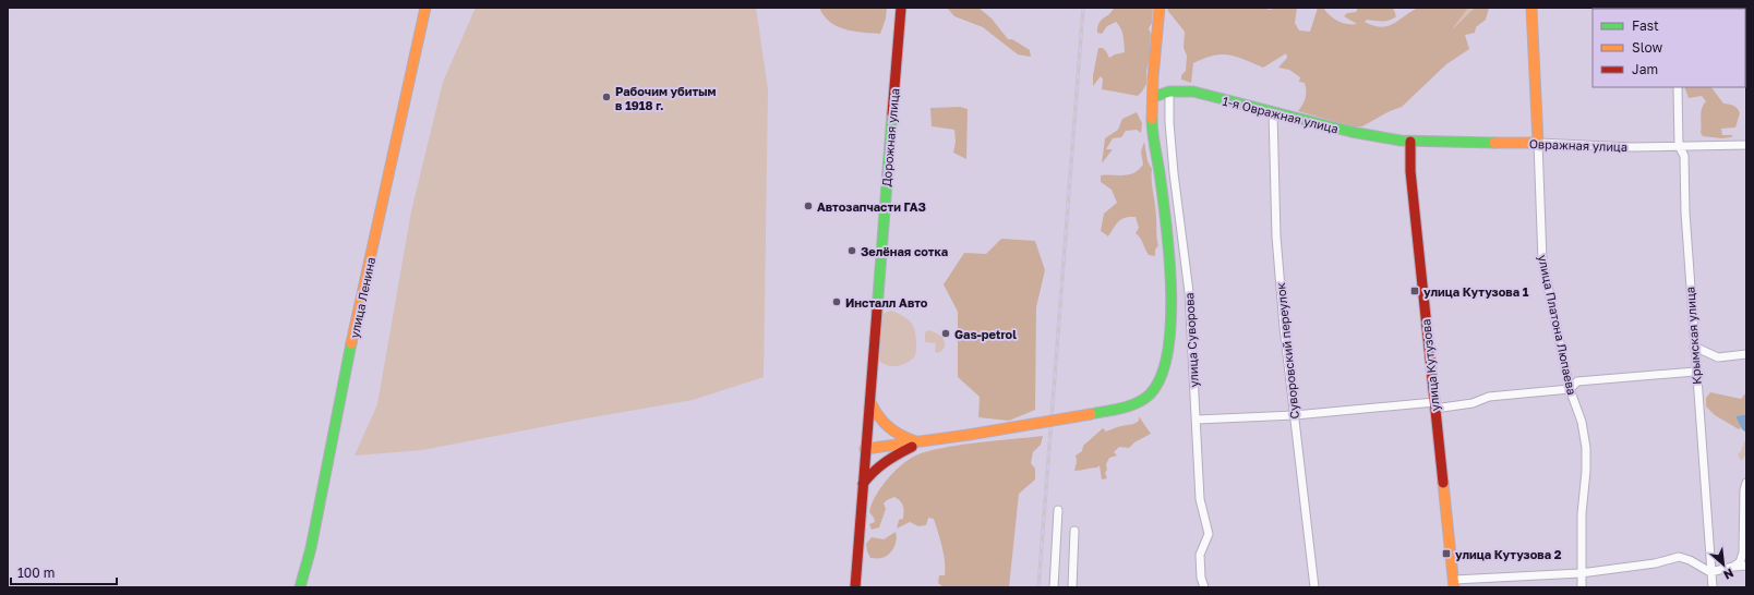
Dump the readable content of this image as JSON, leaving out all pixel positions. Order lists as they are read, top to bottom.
{
  "streets": {
    "street": [
      "1-я Овражная улица",
      "Дорожная улица",
      "Овражная улица",
      "улица Ленина",
      "улица Платона Люпаева",
      "Крымская улица",
      "улица Суворова",
      "Суворовский переулок",
      "улица Кутузова"
    ]
  },
  "crossings": [
    ["1-я Овражная улица", "Овражная улица"],
    ["1-я Овражная улица", "улица Суворова"],
    ["1-я Овражная улица", "Суворовский переулок"],
    ["1-я Овражная улица", "улица Кутузова"],
    ["Овражная улица", "улица Платона Люпаева"],
    ["Овражная улица", "Крымская улица"],
    ["Овражная улица", "улица Кутузова"]
  ],
  "places": {
    "other": [
      "Рабочим убитым в 1918 г.",
      "Автозапчасти ГАЗ",
      "Зелёная сотка",
      "Инсталл Авто",
      "Gas-petrol"
    ],
    "transit": ["улица Кутузова 1", "улица Кутузова 2"]
  },
  "legend": ["Fast", "Slow", "Jam"],
  "scale_bar": "100 m",
  "north": "bottom right"
}
